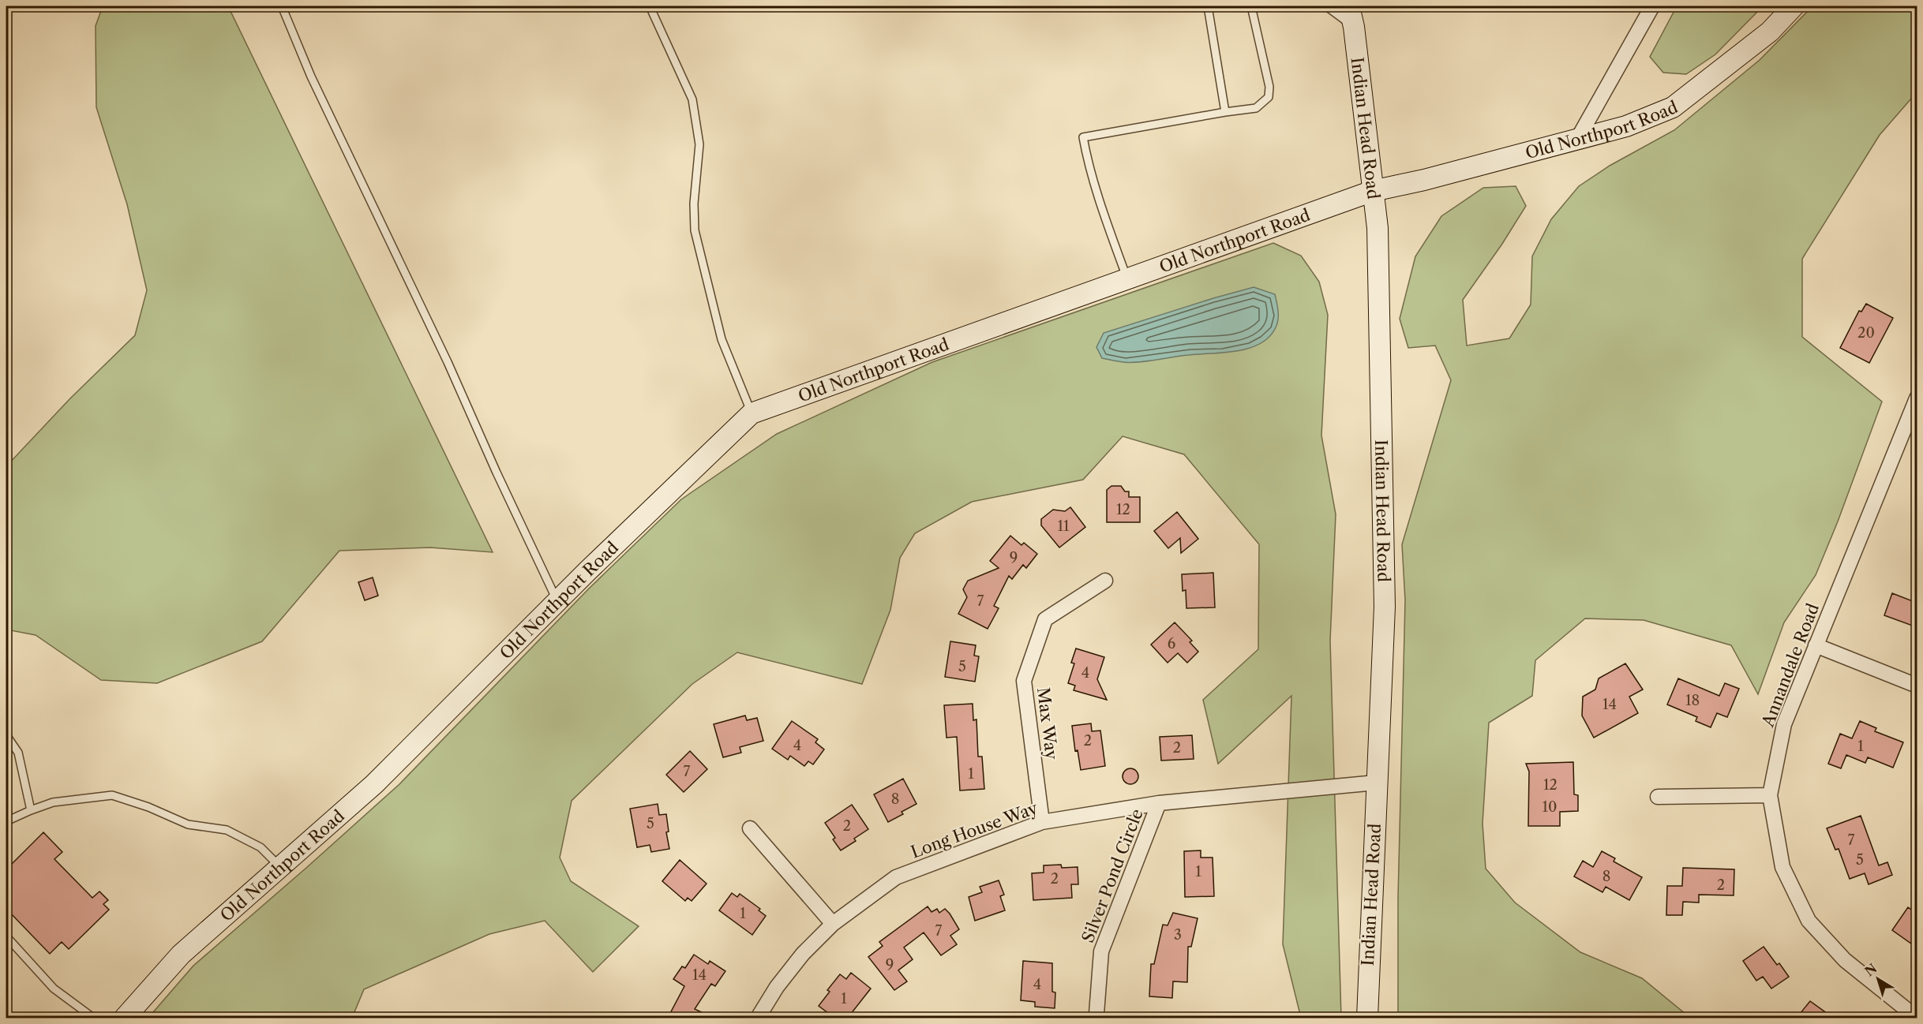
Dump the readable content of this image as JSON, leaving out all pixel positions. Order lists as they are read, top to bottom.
{
  "streets": {
    "main road": ["Old Northport Road", "Indian Head Road"],
    "street": [
      "Annandale Road",
      "Max Way",
      "Long House Way",
      "Silver Pond Circle"
    ]
  },
  "crossings": [
    ["Old Northport Road", "Indian Head Road"],
    ["Indian Head Road", "Long House Way"],
    ["Max Way", "Long House Way"],
    ["Long House Way", "Silver Pond Circle"]
  ],
  "house_numbers": [
    "20",
    "12",
    "11",
    "9",
    "7",
    "6",
    "5",
    "4",
    "18",
    "14",
    "2",
    "4",
    "1",
    "2",
    "7",
    "1",
    "12",
    "8",
    "10",
    "5",
    "2",
    "7",
    "5",
    "1",
    "8",
    "2",
    "2",
    "1",
    "7",
    "3",
    "9",
    "14",
    "4",
    "1"
  ],
  "north": "top left"
}
